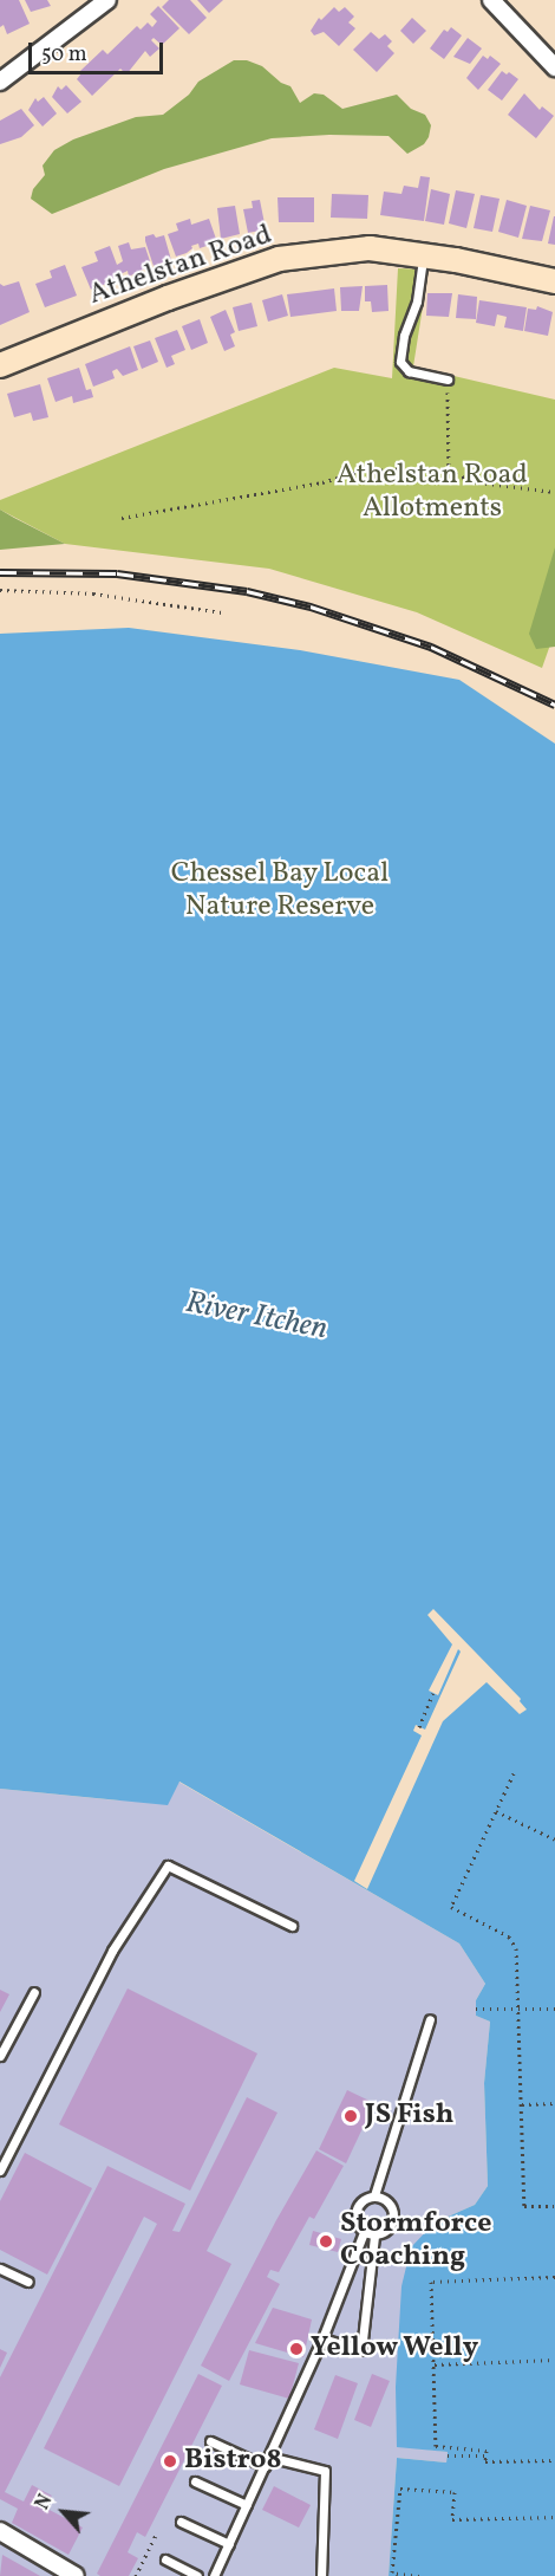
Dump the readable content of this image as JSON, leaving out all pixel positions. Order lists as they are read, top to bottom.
{
  "streets": {
    "street": ["Athelstan Road"]
  },
  "water": ["River Itchen"],
  "parks": ["Athelstan Road Allotments", "Chessel Bay Local Nature Reserve"],
  "places": [
    "JS Fish",
    "Stormforce Coaching",
    "Yellow Welly",
    "Bistro8"
  ],
  "scale_bar": "50 m",
  "north": "top left"
}
